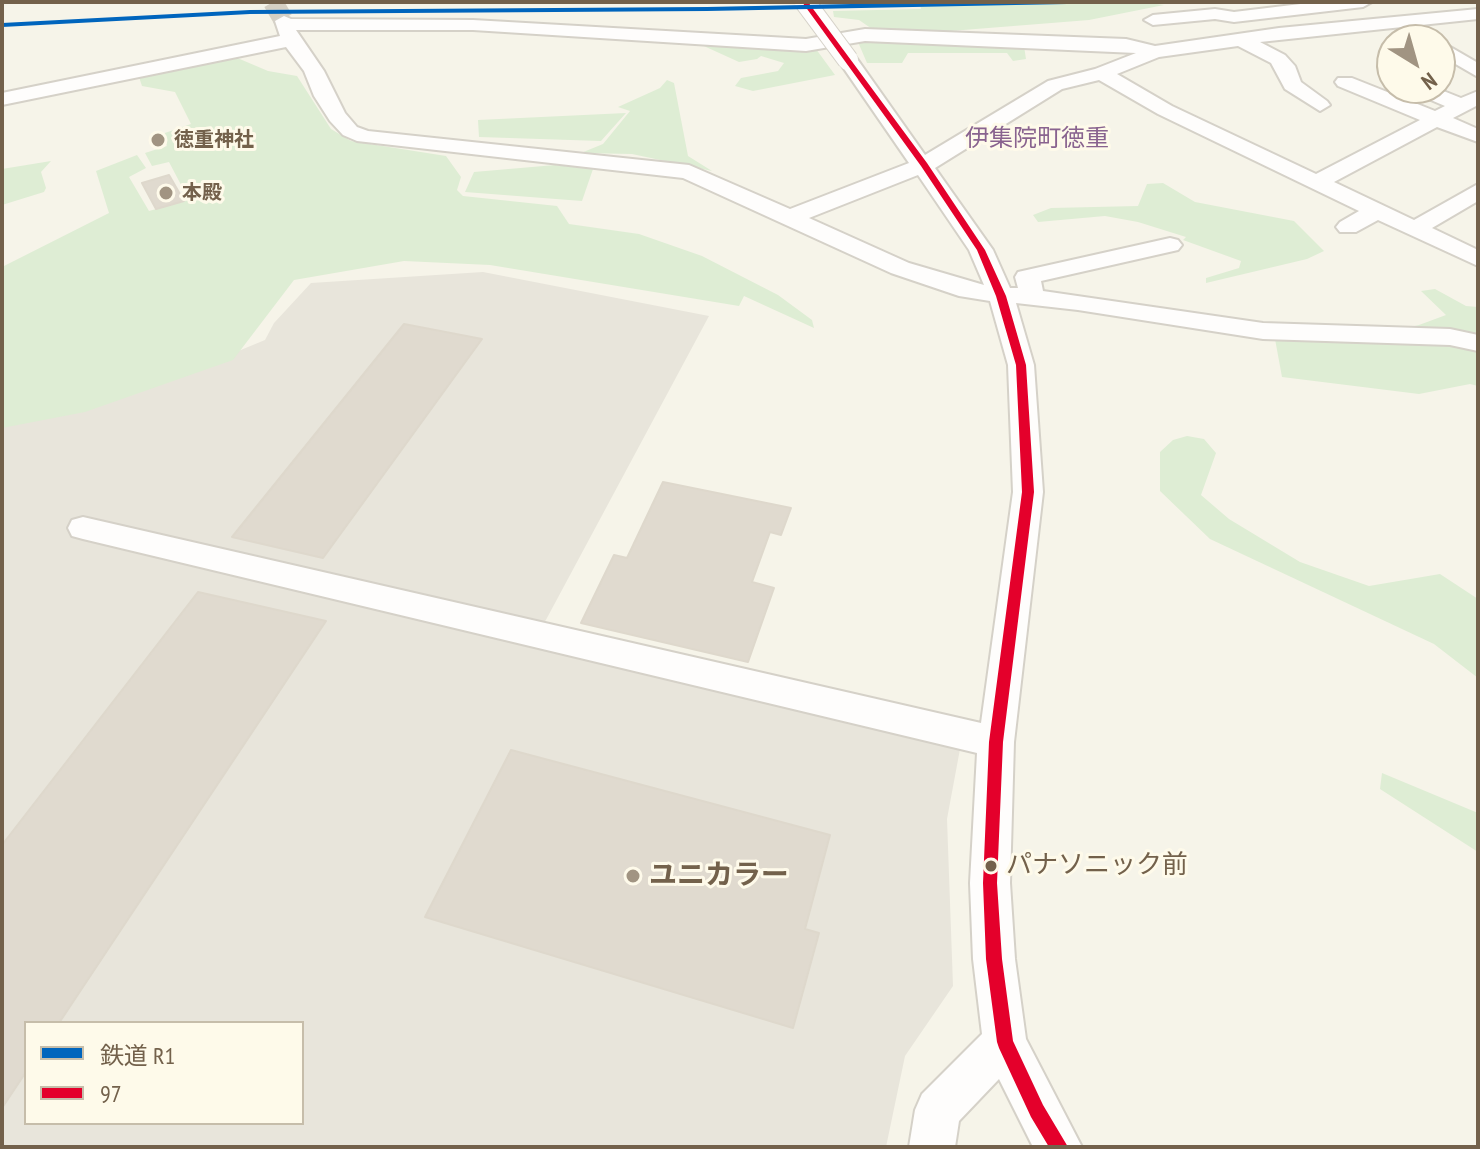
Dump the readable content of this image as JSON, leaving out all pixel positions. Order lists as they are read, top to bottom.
{
  "districts": ["伊集院町徳重"],
  "places": [
    "徳重神社",
    "本殿",
    "パナソニック前",
    "ユニカラー"
  ],
  "lines": ["rail line R1", "transit line 97"],
  "legend": ["鉄道 R1", "97"],
  "north": "bottom right"
}
